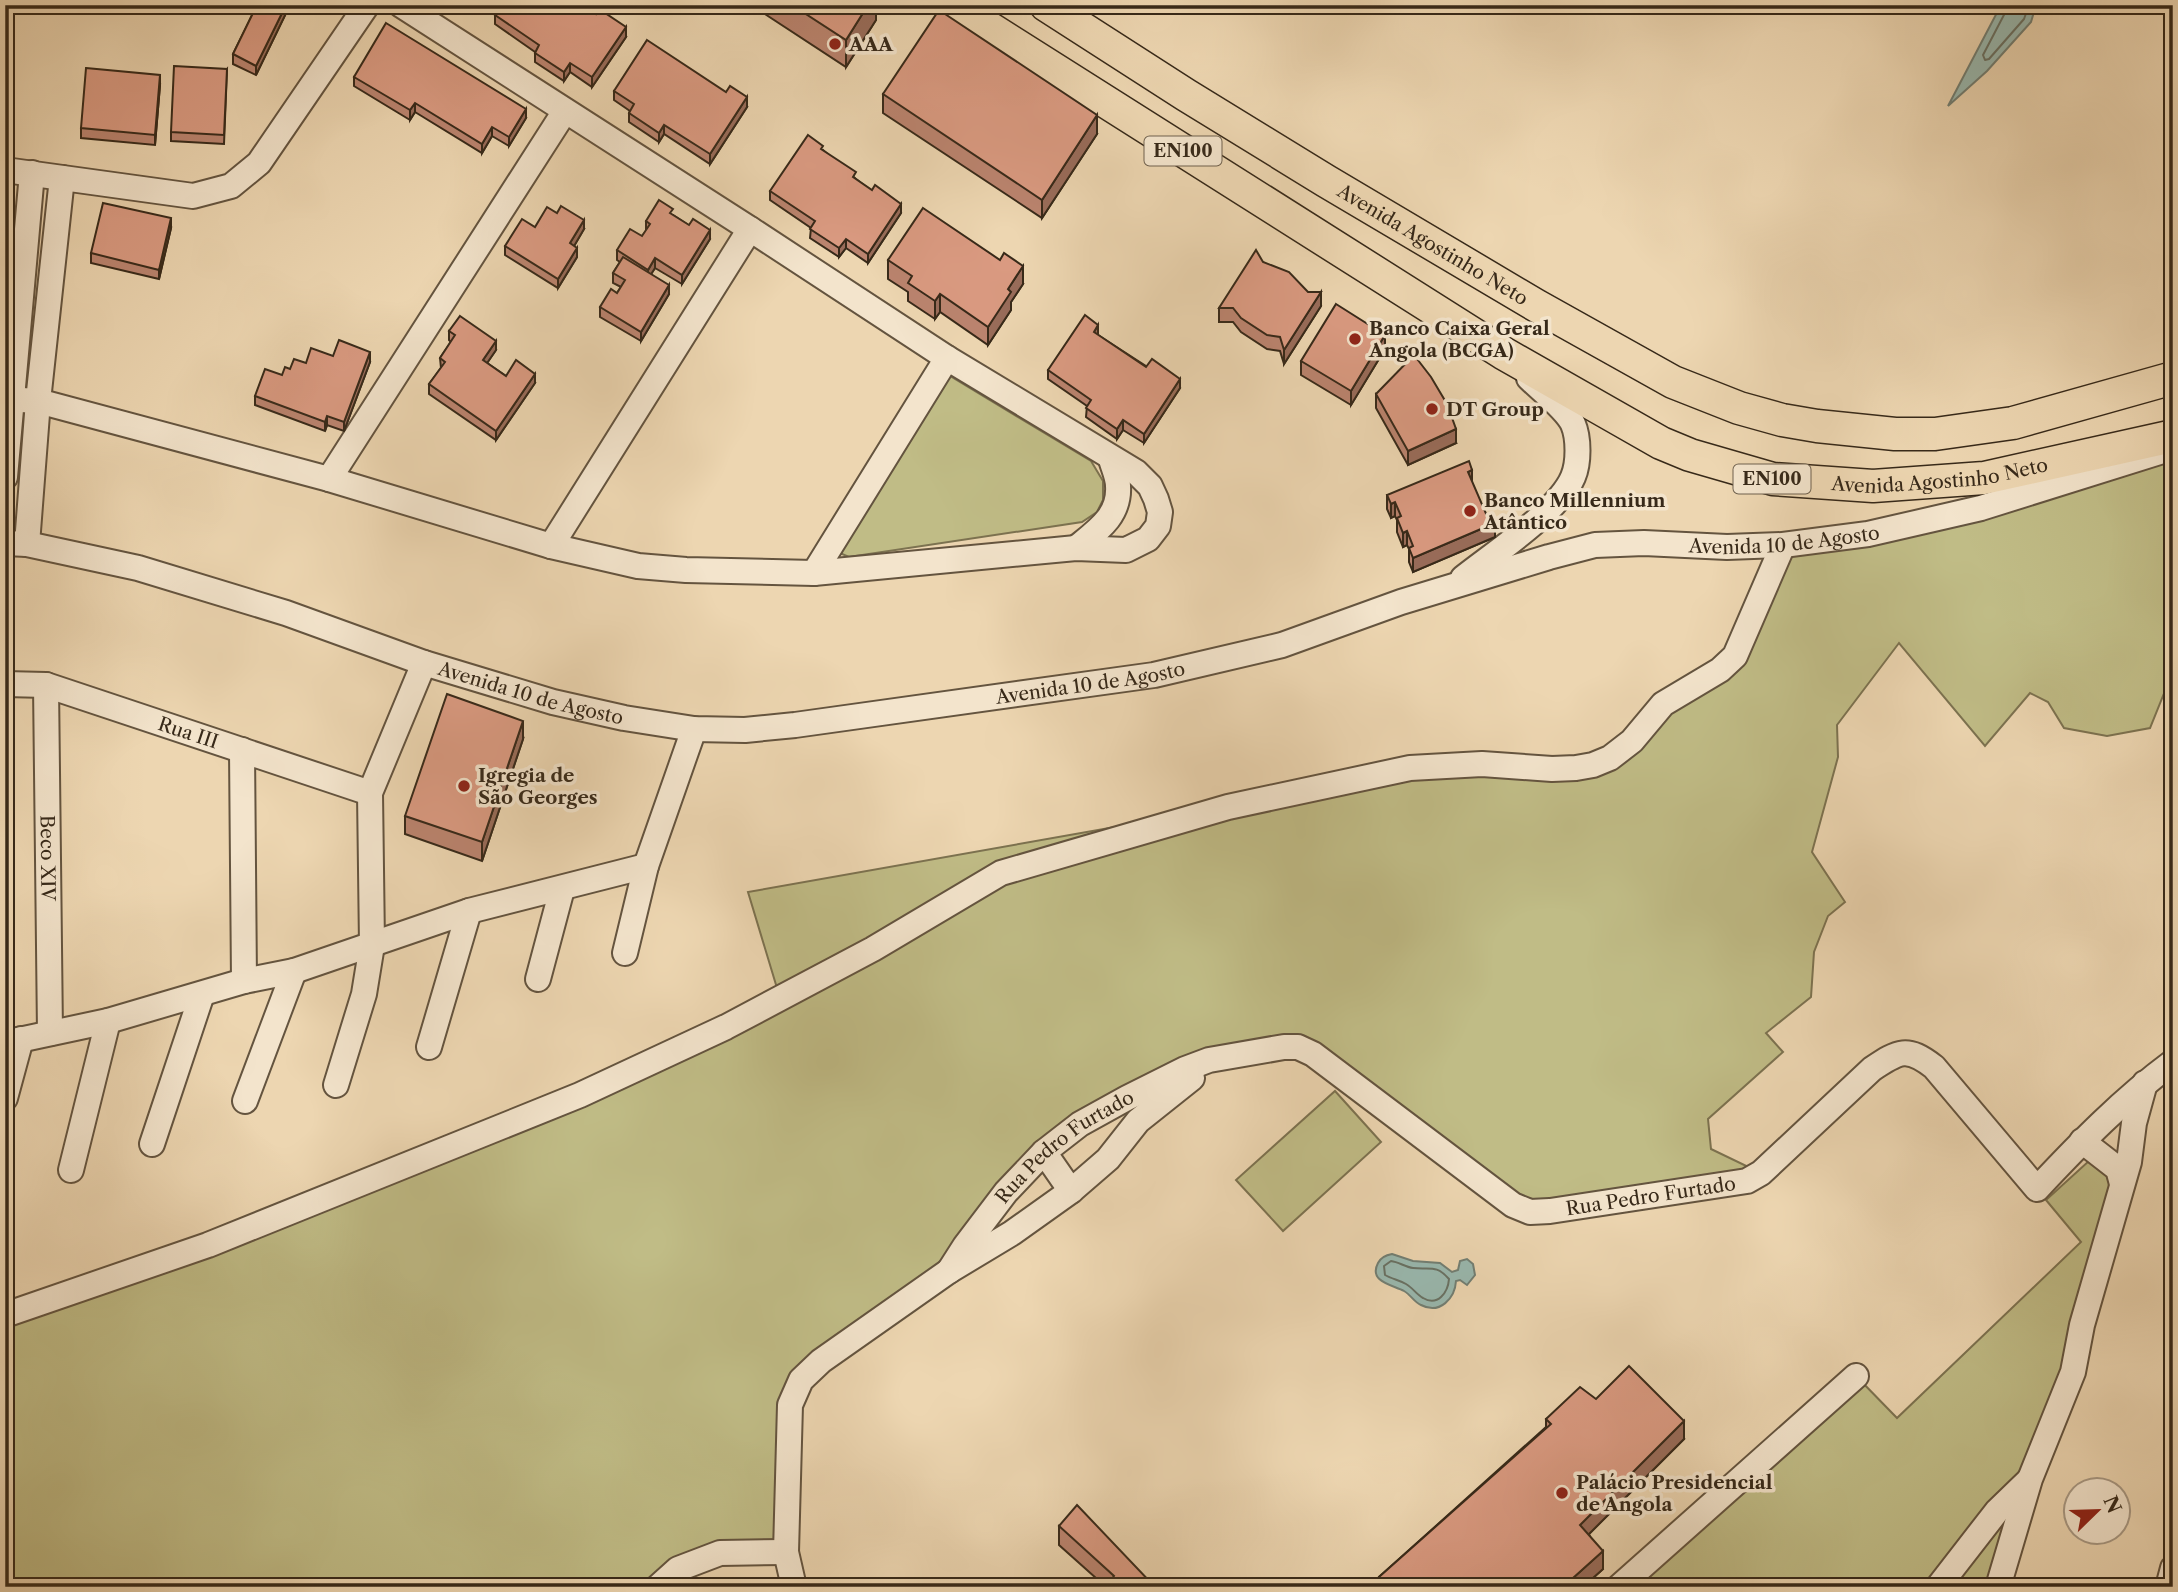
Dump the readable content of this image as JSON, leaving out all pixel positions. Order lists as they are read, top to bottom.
{
  "streets": {
    "main road": ["EN100", "Avenida Agostinho Neto"],
    "street": [
      "Avenida 10 de Agosto",
      "Rua III",
      "Beco XIV",
      "Rua Pedro Furtado"
    ]
  },
  "crossings": [
    ["Rua III", "Beco XIV"]
  ],
  "places": [
    "AAA",
    "Banco Caixa Geral Angola (BCGA)",
    "DT Group",
    "Banco Millennium Atântico",
    "Igregia de São Georges",
    "Palácio Presidencial de Angola"
  ],
  "north": "top right"
}
